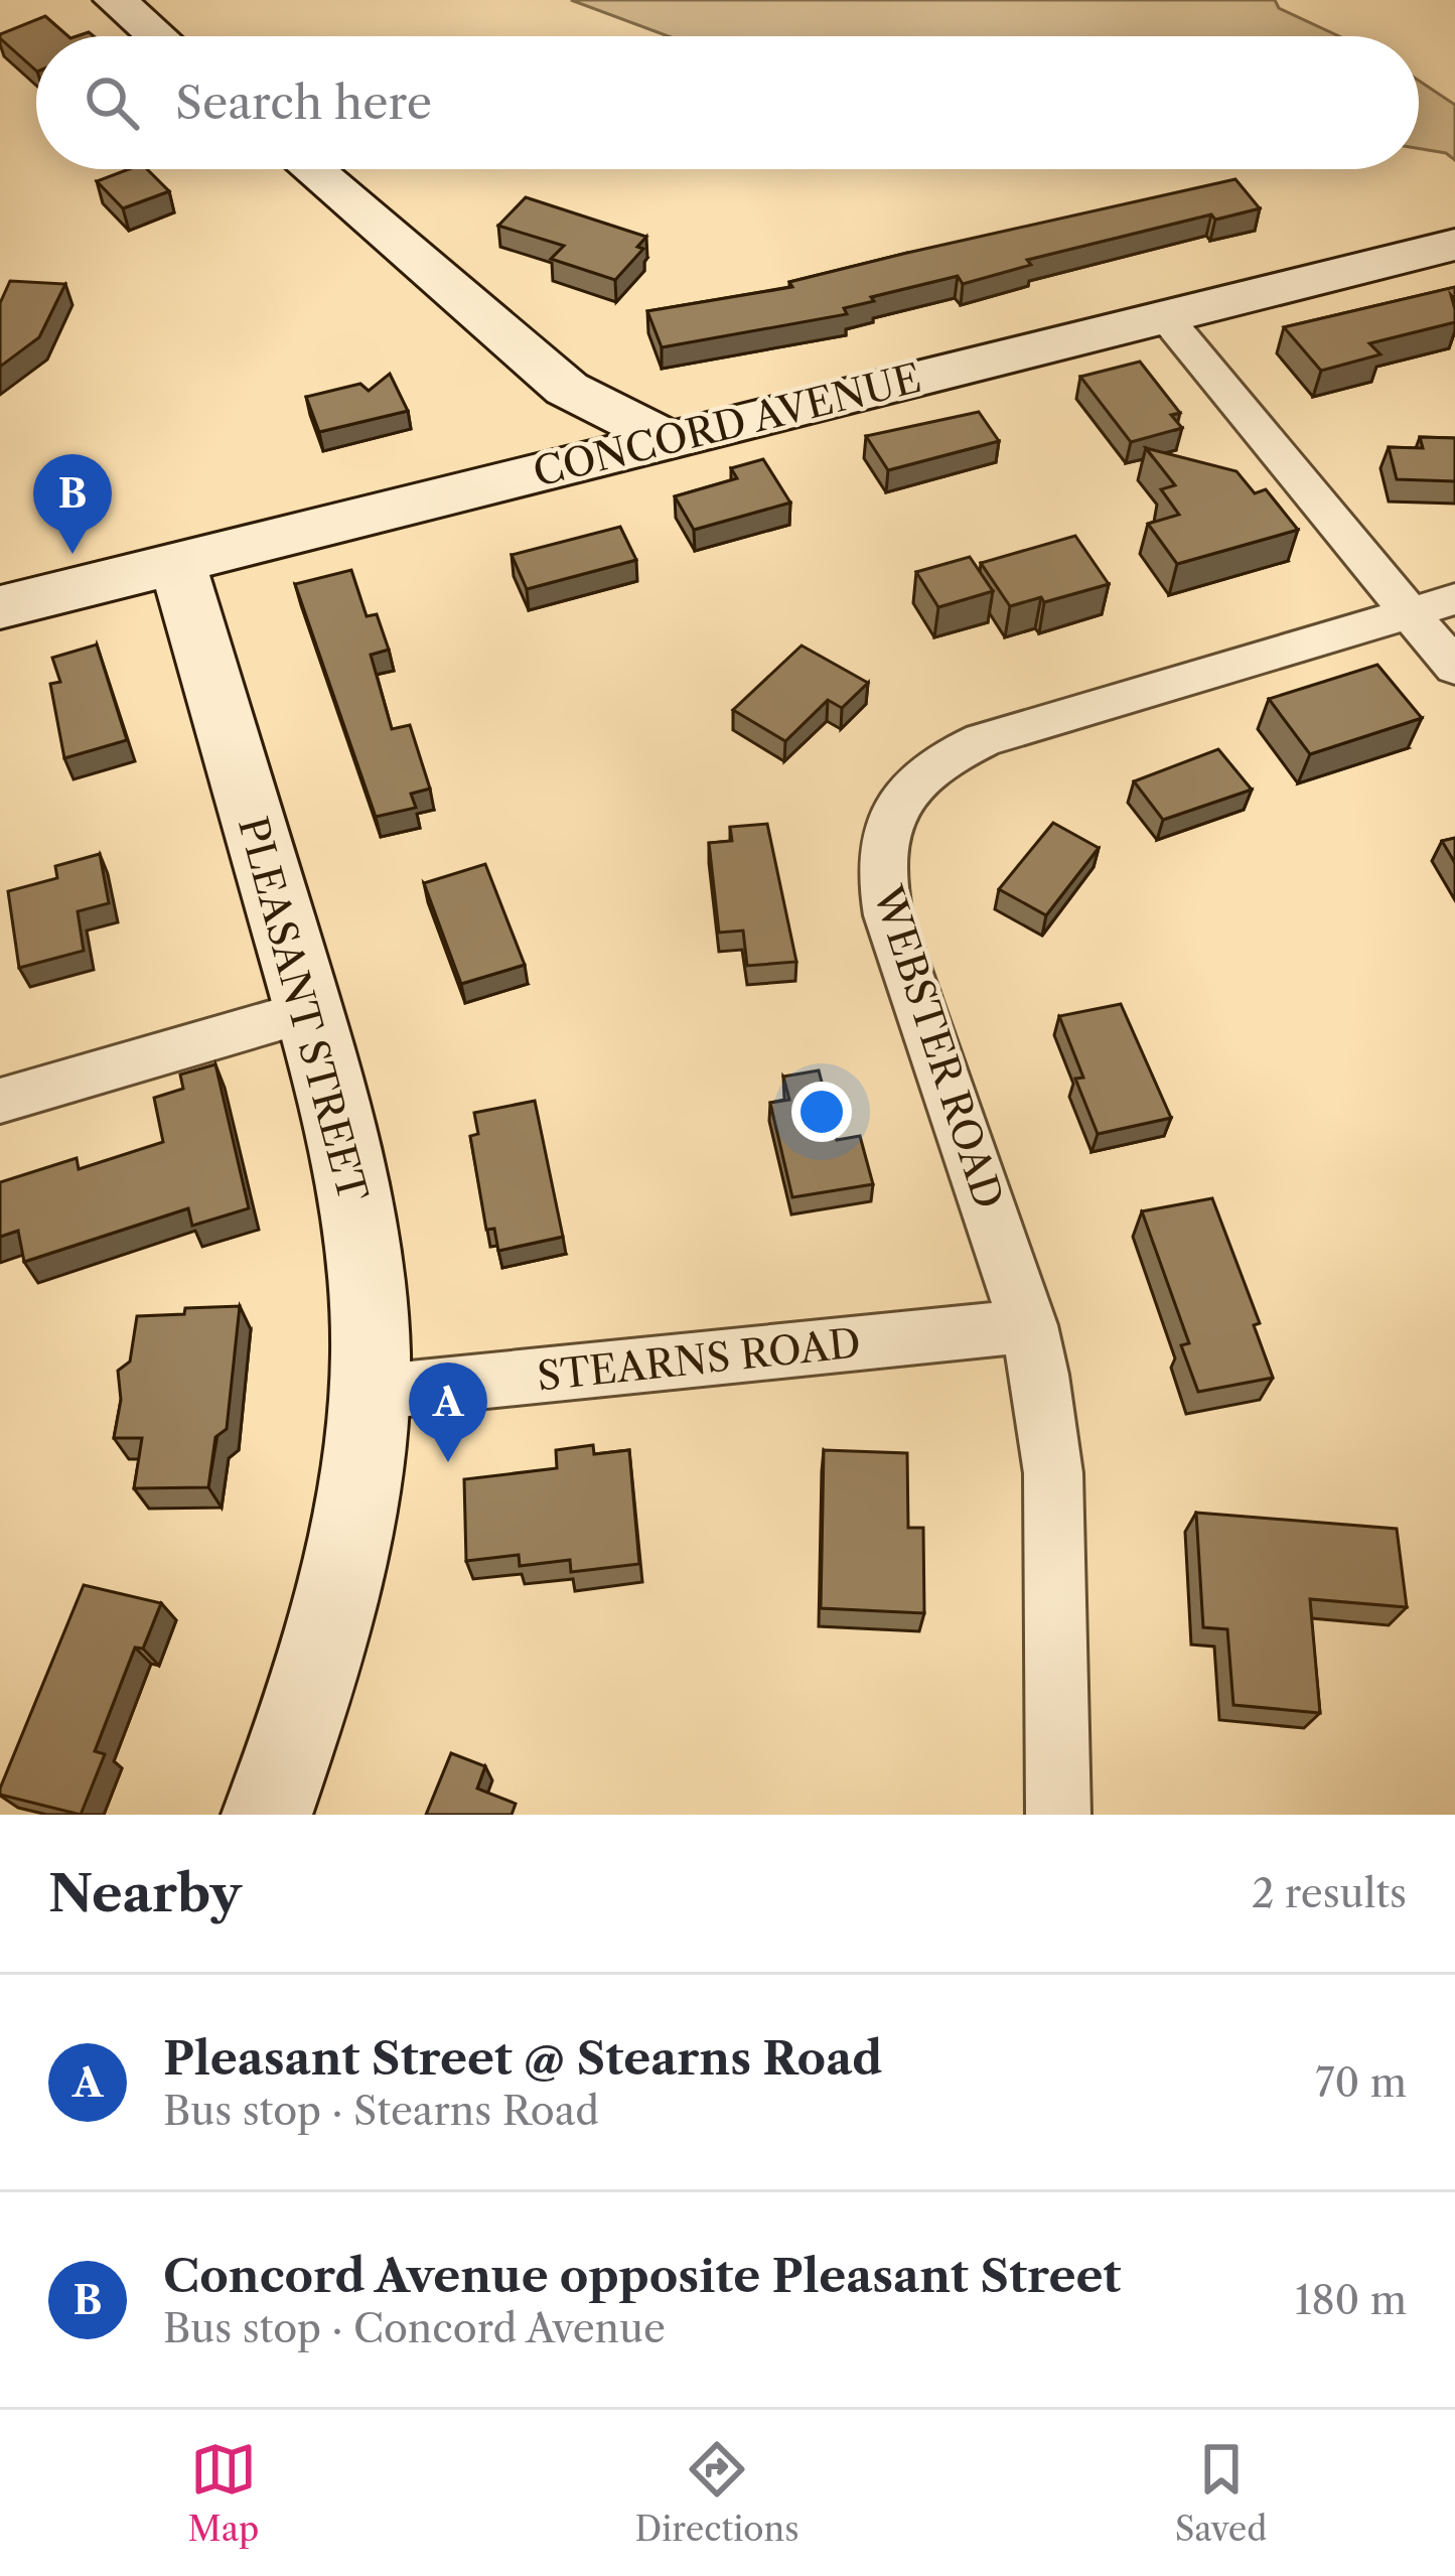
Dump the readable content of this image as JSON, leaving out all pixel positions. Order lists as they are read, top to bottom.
{
  "streets": {
    "street": [
      "CONCORD AVENUE",
      "PLEASANT STREET",
      "WEBSTER ROAD",
      "STEARNS ROAD"
    ]
  },
  "crossings": [
    ["CONCORD AVENUE", "PLEASANT STREET"],
    ["PLEASANT STREET", "STEARNS ROAD"],
    ["WEBSTER ROAD", "STEARNS ROAD"]
  ],
  "page": {
    "search": "Search here",
    "pins": ["B", "A"],
    "heading": ["Nearby", "2 results"],
    "list": [
      {
        "mark": "A",
        "name": "Pleasant Street @ Stearns Road",
        "note": "Bus stop · Stearns Road",
        "value": "70 m"
      },
      {
        "mark": "B",
        "name": "Concord Avenue opposite Pleasant Street",
        "note": "Bus stop · Concord Avenue",
        "value": "180 m"
      }
    ],
    "nav": ["Map", "Directions", "Saved"]
  }
}
